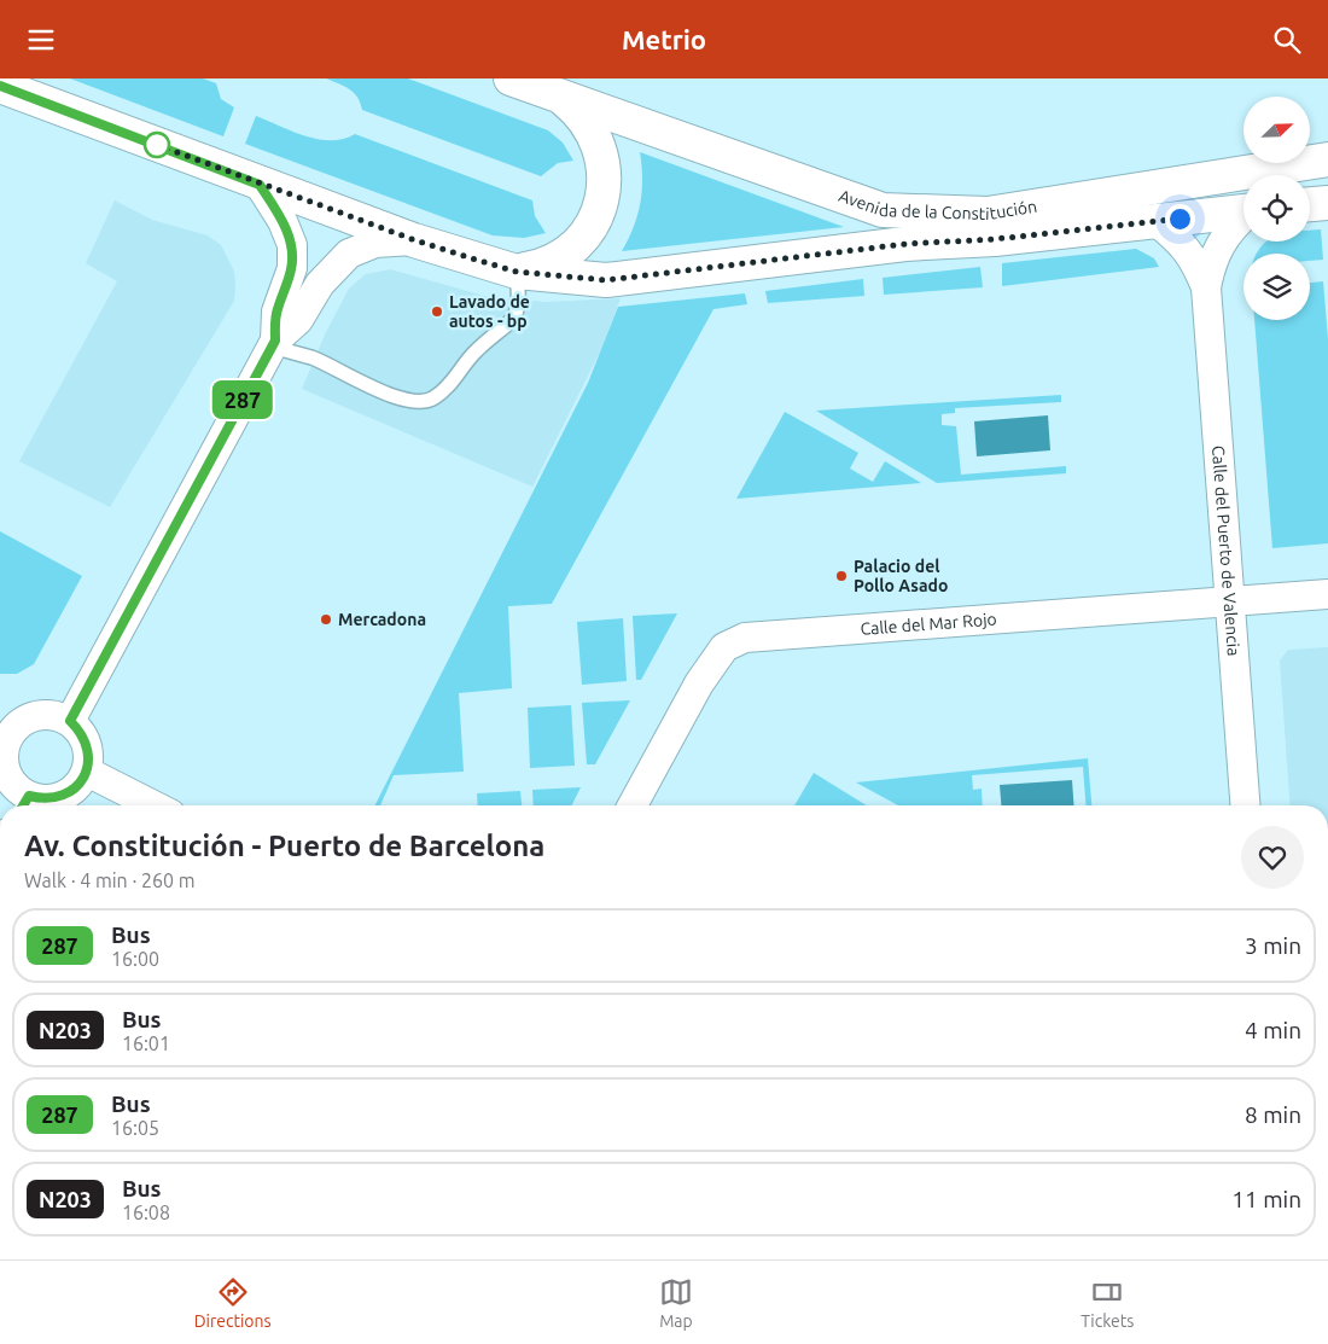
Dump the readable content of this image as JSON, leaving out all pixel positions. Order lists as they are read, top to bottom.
{
  "streets": {
    "street": ["Avenida de la Constitución", "Calle del Puerto de Valencia", "Calle del Mar Rojo"]
  },
  "crossings": [
    ["Avenida de la Constitución", "Calle del Puerto de Valencia"],
    ["Calle del Puerto de Valencia", "Calle del Mar Rojo"]
  ],
  "places": ["Lavado de autos - bp", "Palacio del Pollo Asado", "Mercadona"],
  "lines": ["bus line 287"],
  "north": "top right",
  "page": {
    "header": "Metrio",
    "on_map": "287",
    "heading": ["Av. Constitución - Puerto de Barcelona", "Walk · 4 min · 260 m"],
    "list": [
      {
        "mark": "287",
        "name": "Bus",
        "note": "16:00",
        "value": "3 min"
      },
      {
        "mark": "N203",
        "name": "Bus",
        "note": "16:01",
        "value": "4 min"
      },
      {
        "mark": "287",
        "name": "Bus",
        "note": "16:05",
        "value": "8 min"
      },
      {
        "mark": "N203",
        "name": "Bus",
        "note": "16:08",
        "value": "11 min"
      }
    ],
    "tabs": ["Directions", "Map", "Tickets"]
  }
}
